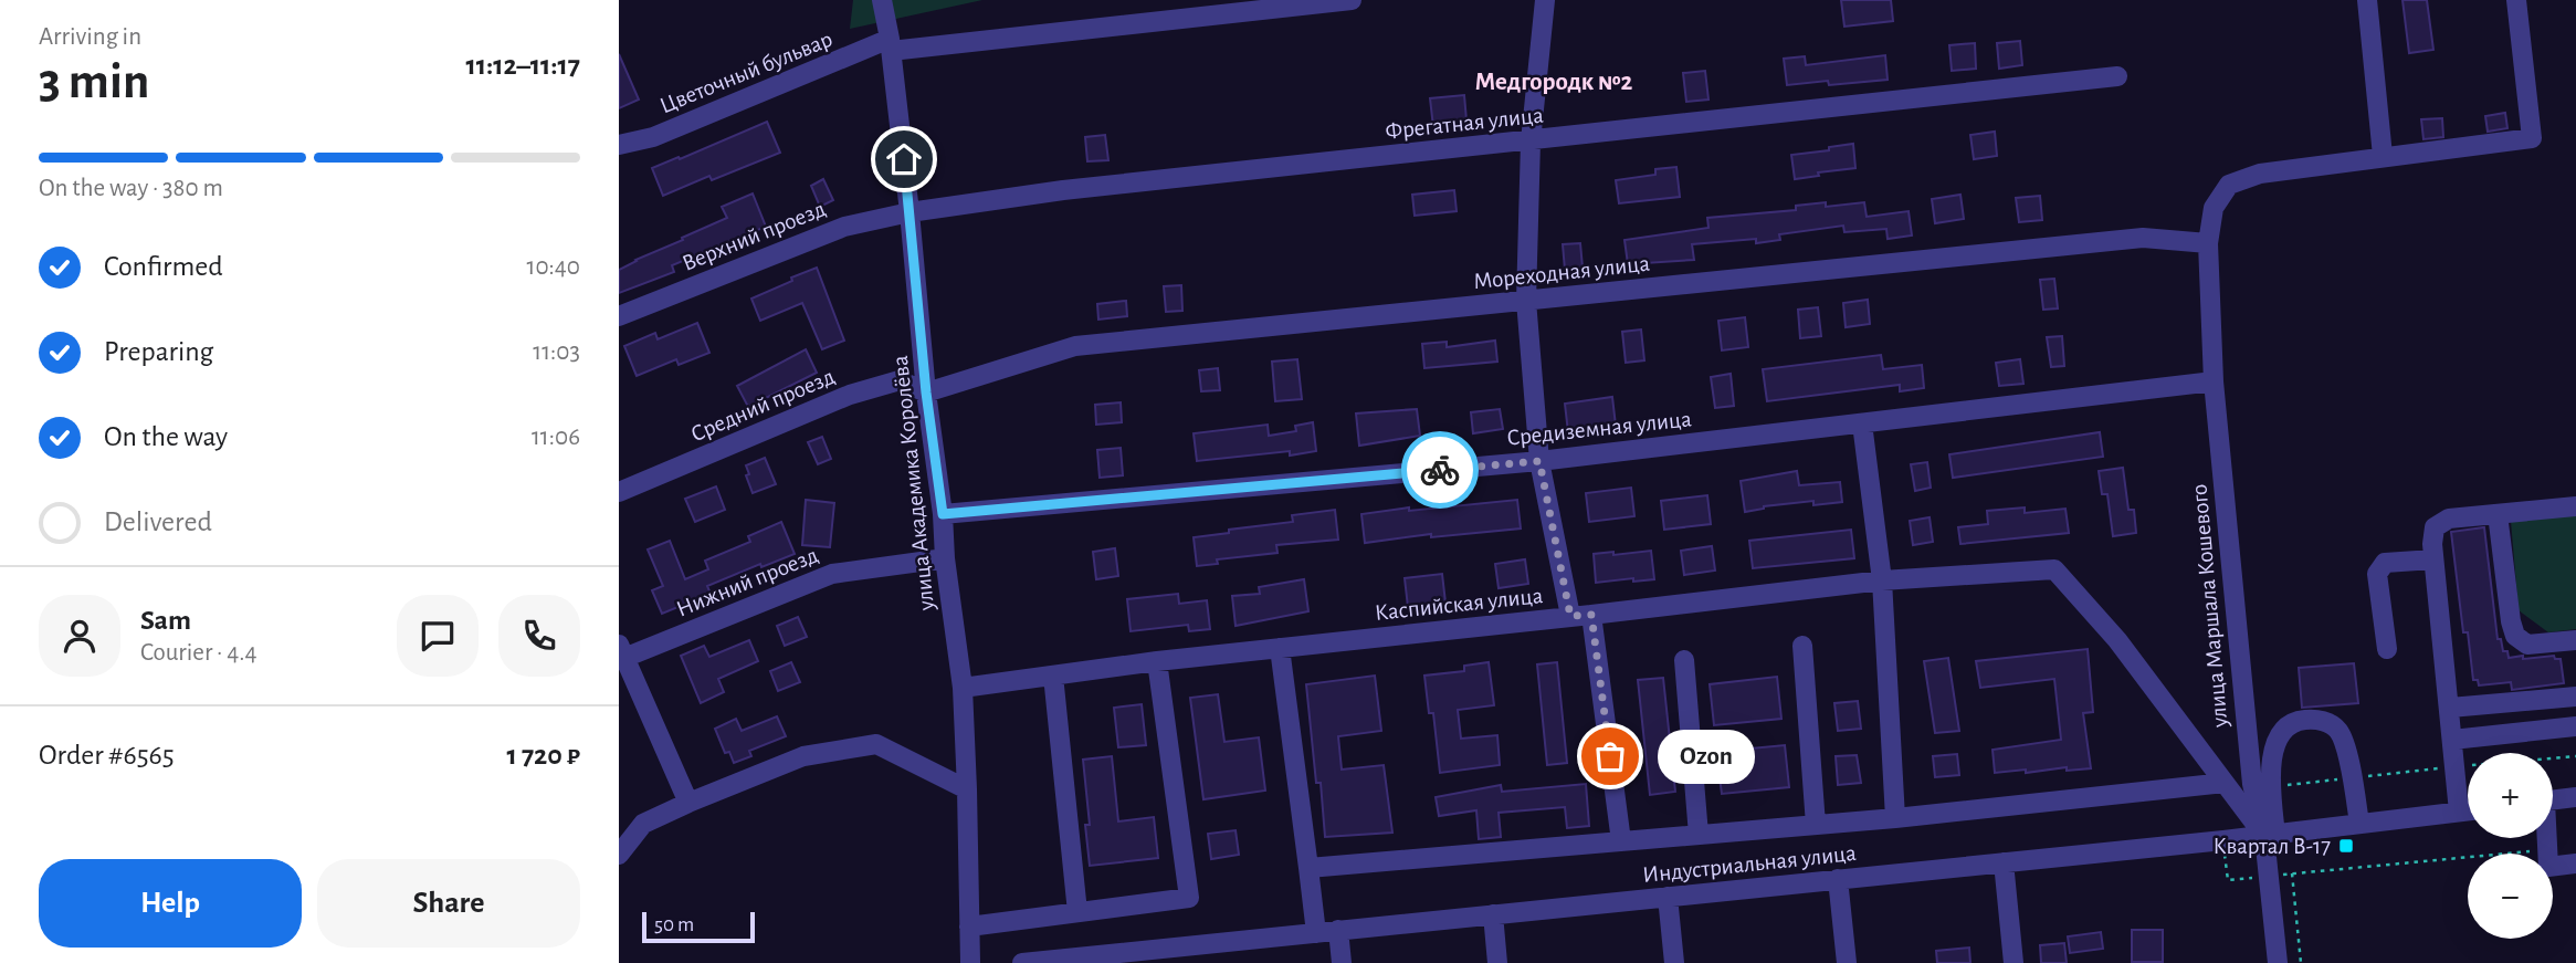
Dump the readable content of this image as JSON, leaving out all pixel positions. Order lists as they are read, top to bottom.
{
  "streets": {
    "street": [
      "Цветочный бульвар",
      "Фрегатная улица",
      "Верхний проезд",
      "Мореходная улица",
      "Средний проезд",
      "Средиземная улица",
      "улица Академика Королёва",
      "Нижний проезд",
      "Каспийская улица",
      "улица Маршала Кошевого",
      "Индустриальная улица"
    ]
  },
  "crossings": [
    ["Цветочный бульвар", "улица Академика Королёва"],
    ["Фрегатная улица", "Верхний проезд"],
    ["Фрегатная улица", "улица Академика Королёва"],
    ["Верхний проезд", "улица Академика Королёва"],
    ["Мореходная улица", "Средний проезд"],
    ["Мореходная улица", "улица Академика Королёва"],
    ["Мореходная улица", "улица Маршала Кошевого"],
    ["Средний проезд", "улица Академика Королёва"],
    ["Средиземная улица", "улица Академика Королёва"],
    ["Средиземная улица", "улица Маршала Кошевого"],
    ["улица Академика Королёва", "Нижний проезд"],
    ["улица Академика Королёва", "Каспийская улица"],
    ["улица Маршала Кошевого", "Индустриальная улица"]
  ],
  "districts": ["Медгородк №2"],
  "places": {
    "other": ["Ozon"],
    "transit": ["Квартал В-17"]
  },
  "scale_bar": "50 m",
  "page": {
    "heading": ["3 min", "Arriving in", "11:12–11:17"],
    "panel": [
      "Sam",
      "Courier · 4.4",
      "Order #6565",
      "1 720 ₽"
    ],
    "bar": "On the way · 380 m",
    "list": [
      ["Confirmed", "10:40"],
      ["Preparing", "11:03"],
      ["On the way", "11:06"],
      "Delivered"
    ],
    "bubble": "Ozon",
    "map_buttons": ["+", "−"],
    "buttons": ["Help", "Share"],
    "scale": "50 m"
  }
}
